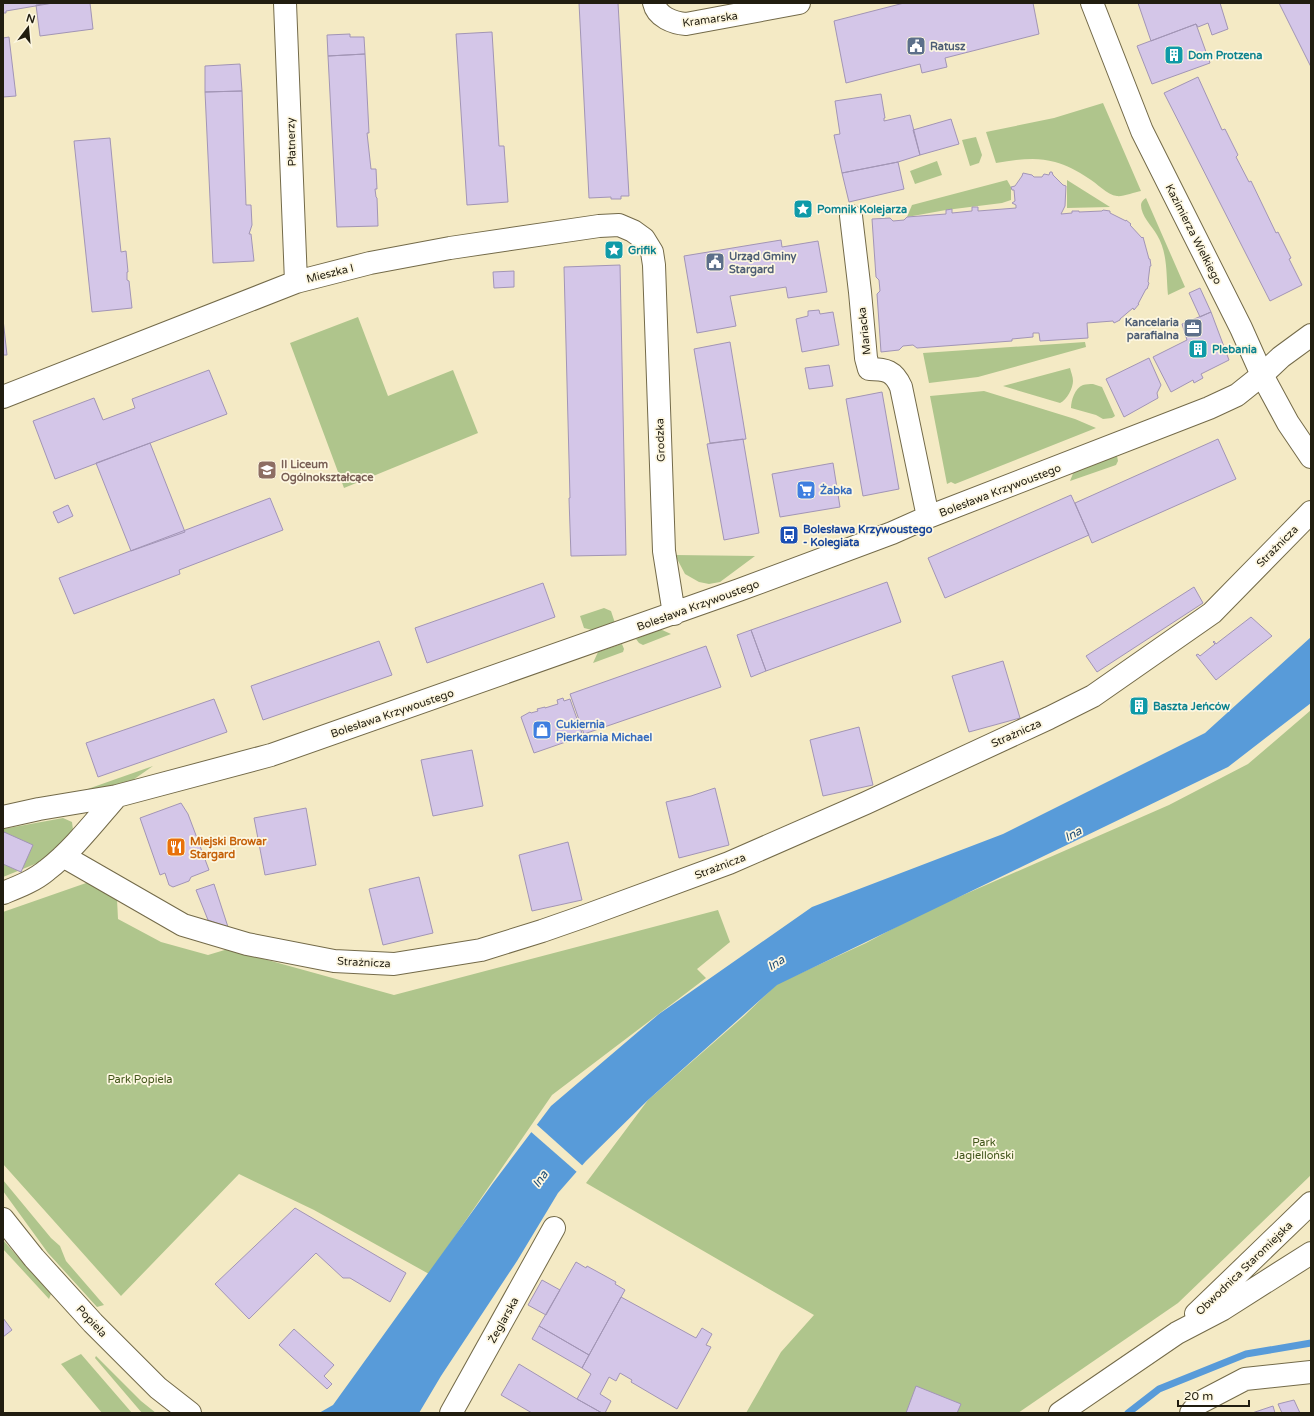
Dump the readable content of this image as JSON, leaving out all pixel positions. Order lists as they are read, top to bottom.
{
  "streets": {
    "street": [
      "Kramarska",
      "Płatnerzy",
      "Kazimierza Wielkiego",
      "Mieszka I",
      "Mariacka",
      "Grodzka",
      "Bolesława Krzywoustego",
      "Strażnicza",
      "Obwodnica Staromiejska",
      "Żeglarska",
      "Popiela"
    ]
  },
  "crossings": [
    ["Płatnerzy", "Mieszka I"],
    ["Kazimierza Wielkiego", "Bolesława Krzywoustego"],
    ["Mieszka I", "Grodzka"],
    ["Mariacka", "Bolesława Krzywoustego"],
    ["Grodzka", "Bolesława Krzywoustego"]
  ],
  "water": ["Ina"],
  "parks": ["Park Popiela", "Park Jagielloński"],
  "places": {
    "public building": ["Ratusz", "Urząd Gminy Stargard"],
    "building": ["Dom Protzena", "Plebania", "Baszta Jeńców"],
    "place": ["Pomnik Kolejarza", "Grifik"],
    "office": ["Kancelaria parafialna"],
    "school or university": ["II Liceum Ogólnokształcące"],
    "supermarket": ["Żabka"],
    "bus stop": ["Bolesława Krzywoustego - Kolegiata"],
    "shop": ["Cukiernia Pierkarnia Michael"],
    "restaurant": ["Miejski Browar Stargard"]
  },
  "scale_bar": "20 m",
  "north": "top"
}
